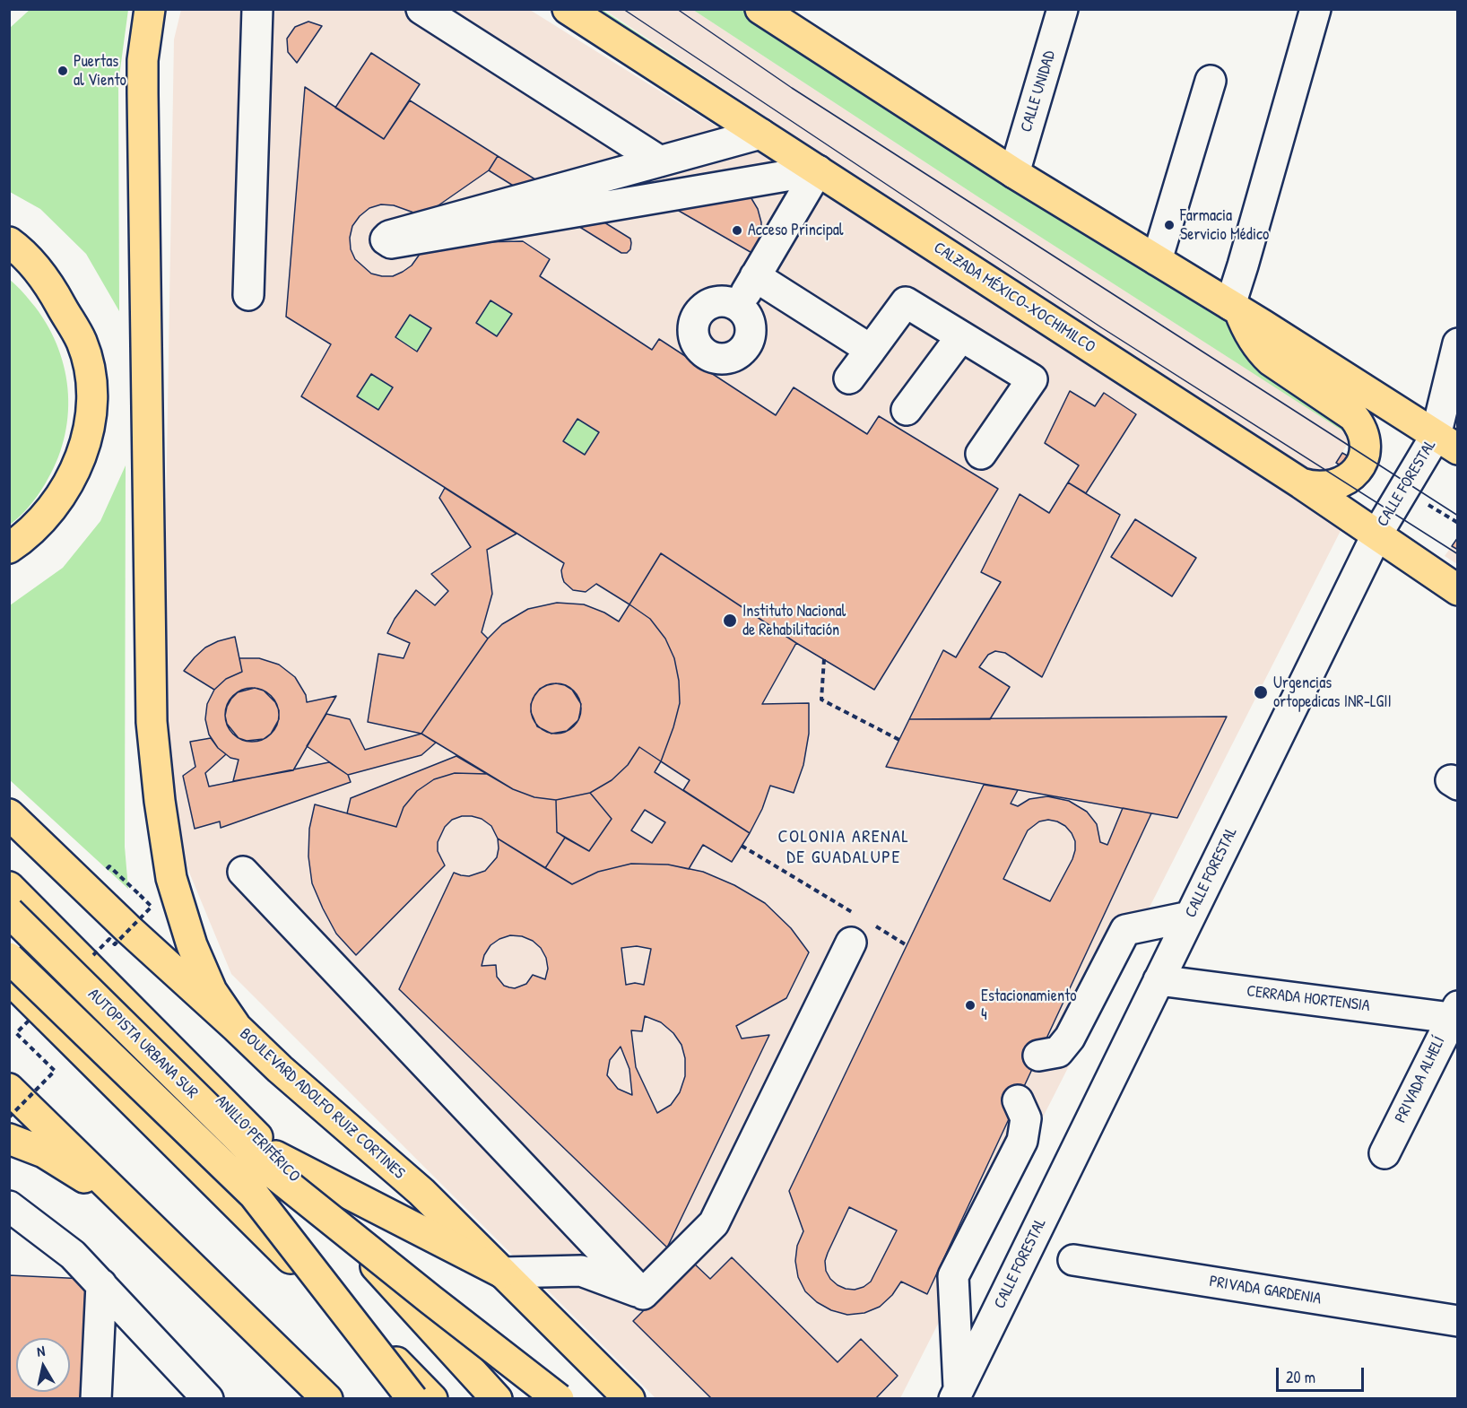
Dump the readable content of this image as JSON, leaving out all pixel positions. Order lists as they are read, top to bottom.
{
  "streets": {
    "main road": [
      "CALZADA MÉXICO-XOCHIMILCO",
      "AUTOPISTA URBANA SUR",
      "BOULEVARD ADOLFO RUIZ CORTINES",
      "ANILLO PERIFÉRICO"
    ],
    "street": [
      "CALLE UNIDAD",
      "CALLE FORESTAL",
      "CERRADA HORTENSIA",
      "PRIVADA ALHELÍ",
      "PRIVADA GARDENIA"
    ]
  },
  "crossings": [
    ["CALZADA MÉXICO-XOCHIMILCO", "CALLE FORESTAL"],
    ["CALLE FORESTAL", "CERRADA HORTENSIA"],
    ["CERRADA HORTENSIA", "PRIVADA ALHELÍ"],
    ["AUTOPISTA URBANA SUR", "ANILLO PERIFÉRICO"]
  ],
  "districts": ["COLONIA ARENAL DE GUADALUPE"],
  "places": [
    "Puertas al Viento",
    "Farmacia Servicio Médico",
    "Acceso Principal",
    "Instituto Nacional de Rehabilitación",
    "Urgencias ortopedicas INR-LGII",
    "Estacionamiento 4"
  ],
  "scale_bar": "20 m",
  "north": "top"
}
